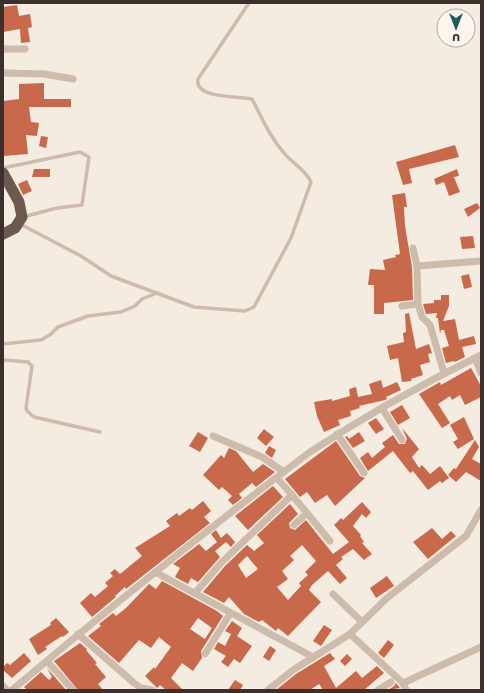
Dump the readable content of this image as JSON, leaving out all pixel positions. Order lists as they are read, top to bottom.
{
  "north": "bottom"
}
